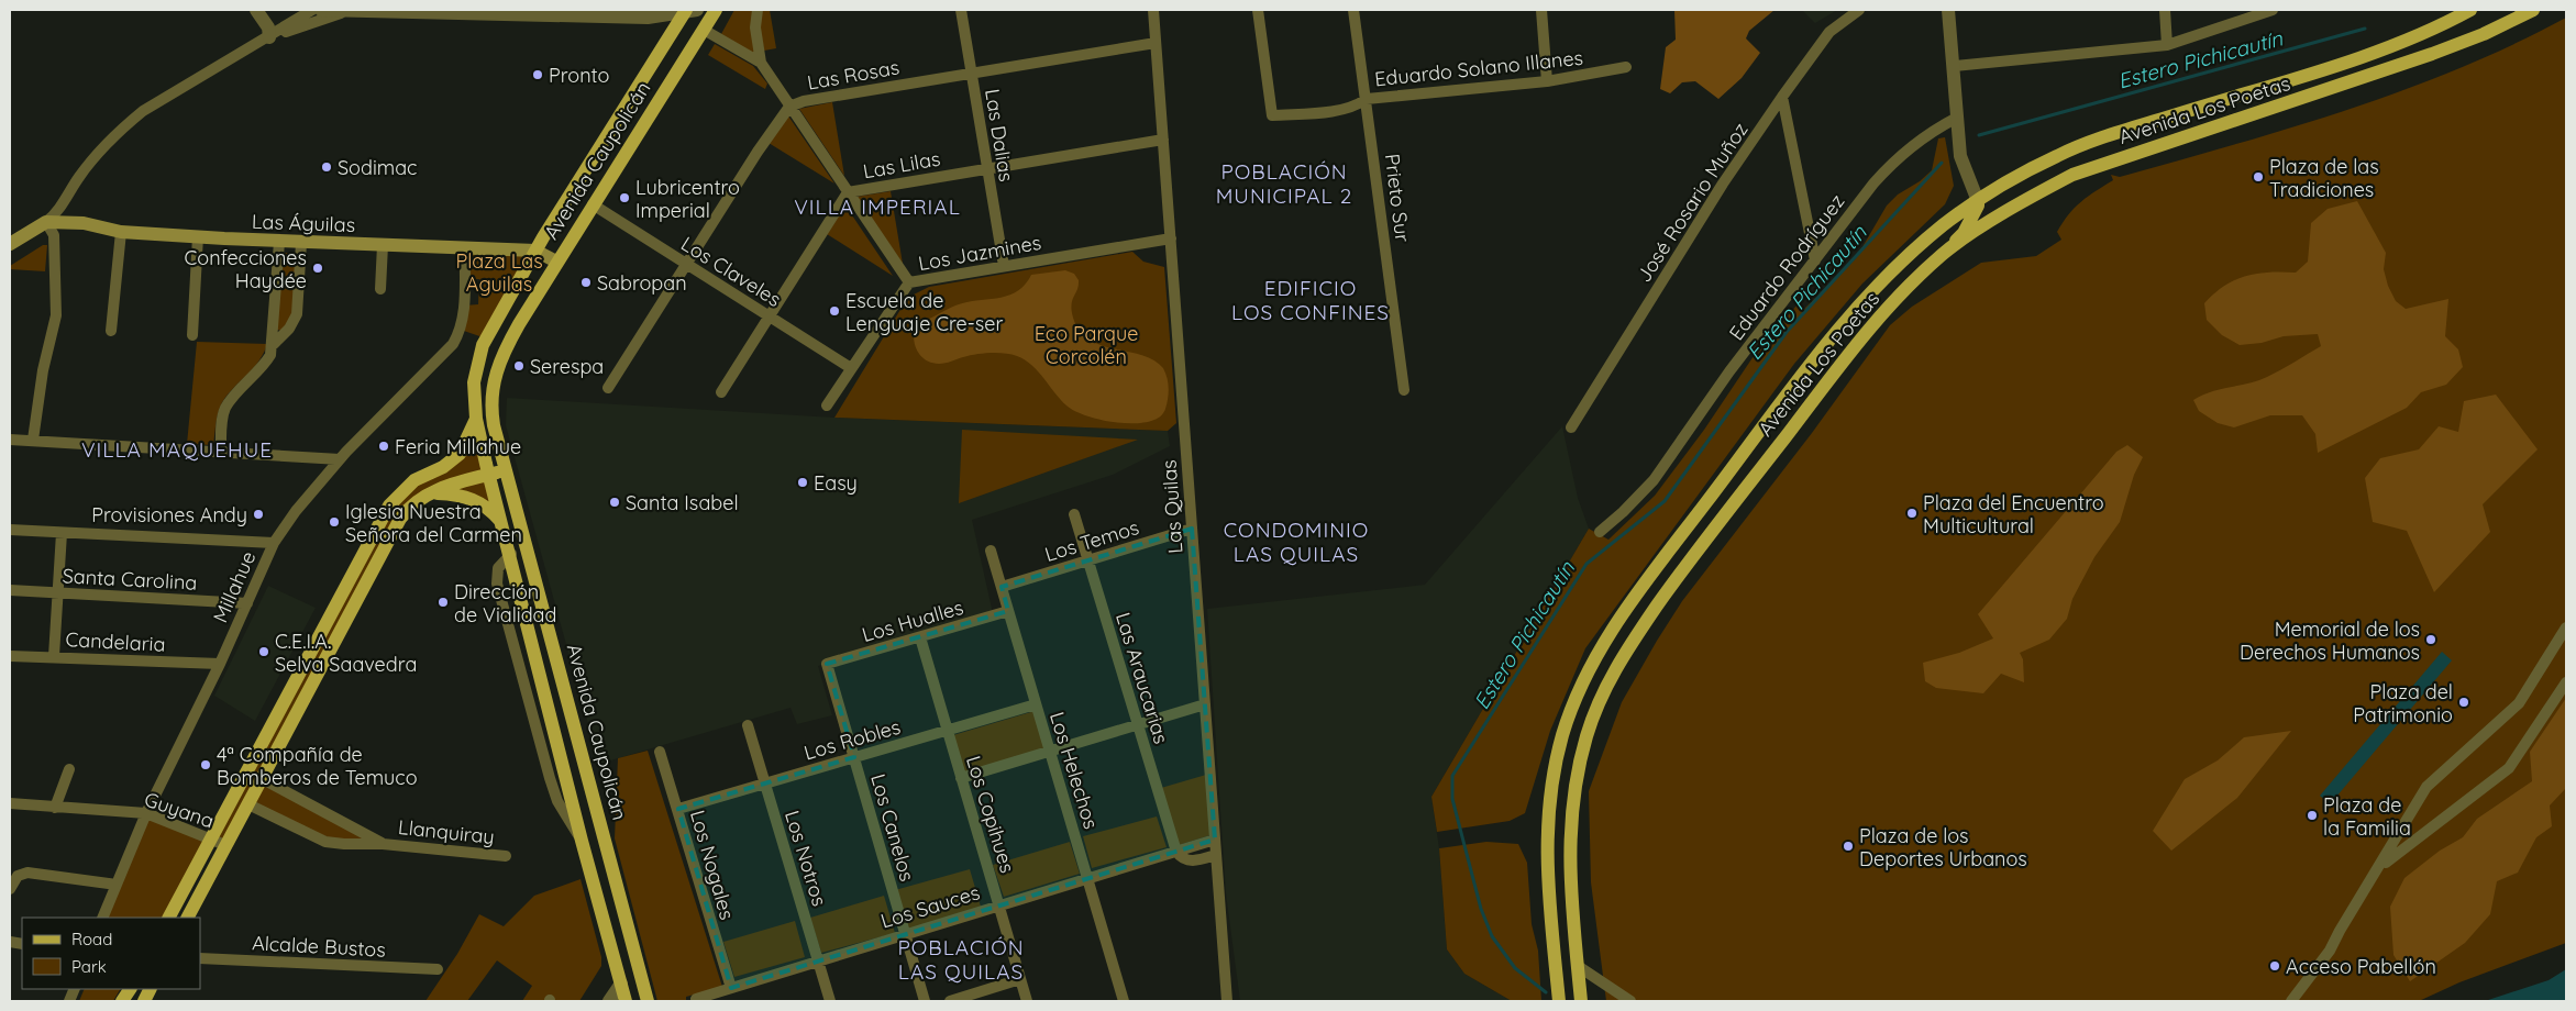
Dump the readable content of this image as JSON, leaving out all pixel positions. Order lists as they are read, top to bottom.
{
  "streets": {
    "main road": ["Avenida Los Poetas", "Avenida Caupolicán", "Las Águilas"],
    "street": [
      "Eduardo Solano Illanes",
      "Las Rosas",
      "Las Dalias",
      "Las Lilas",
      "Prieto Sur",
      "José Rosario Muñoz",
      "Los Jazmines",
      "Eduardo Rodríguez",
      "Los Claveles",
      "Las Quilas",
      "Los Temos",
      "Santa Carolina",
      "Millahue",
      "Los Hualles",
      "Candelaria",
      "Las Araucarias",
      "Los Robles",
      "Los Helechos",
      "Guyana",
      "Los Copihues",
      "Los Canelos",
      "Llanquiray",
      "Los Notros",
      "Los Nogales",
      "Los Sauces",
      "Alcalde Bustos"
    ]
  },
  "crossings": [
    ["Eduardo Solano Illanes", "Prieto Sur"],
    ["Las Rosas", "Las Dalias"],
    ["Las Rosas", "Los Claveles"],
    ["Las Rosas", "Las Quilas"],
    ["Las Dalias", "Las Lilas"],
    ["Las Dalias", "Los Jazmines"],
    ["Avenida Caupolicán", "Las Águilas"],
    ["Avenida Caupolicán", "Los Claveles"],
    ["Las Lilas", "Los Claveles"],
    ["Las Lilas", "Las Quilas"],
    ["Las Águilas", "Millahue"],
    ["Los Jazmines", "Los Claveles"],
    ["Los Jazmines", "Las Quilas"],
    ["Las Quilas", "Los Temos"],
    ["Las Quilas", "Los Sauces"],
    ["Los Temos", "Las Araucarias"],
    ["Los Temos", "Los Helechos"],
    ["Santa Carolina", "Millahue"],
    ["Millahue", "Candelaria"],
    ["Millahue", "Guyana"],
    ["Los Hualles", "Los Helechos"],
    ["Los Hualles", "Los Copihues"],
    ["Los Hualles", "Los Canelos"],
    ["Las Araucarias", "Los Sauces"],
    ["Los Robles", "Los Helechos"],
    ["Los Robles", "Los Copihues"],
    ["Los Robles", "Los Canelos"],
    ["Los Robles", "Los Notros"],
    ["Los Robles", "Los Nogales"],
    ["Los Helechos", "Los Sauces"],
    ["Los Copihues", "Los Sauces"],
    ["Los Canelos", "Los Sauces"],
    ["Los Notros", "Los Sauces"],
    ["Los Nogales", "Los Sauces"]
  ],
  "districts": [
    "POBLACIÓN MUNICIPAL 2",
    "VILLA IMPERIAL",
    "EDIFICIO LOS CONFINES",
    "VILLA MAQUEHUE",
    "CONDOMINIO LAS QUILAS",
    "POBLACIÓN LAS QUILAS"
  ],
  "water": ["Estero Pichicautín"],
  "parks": ["Plaza Las Aguilas", "Eco Parque Corcolén"],
  "places": [
    "Pronto",
    "Sodimac",
    "Plaza de las Tradiciones",
    "Lubricentro Imperial",
    "Confecciones Haydée",
    "Sabropan",
    "Escuela de Lenguaje Cre-ser",
    "Serespa",
    "Feria Millahue",
    "Easy",
    "Santa Isabel",
    "Plaza del Encuentro Multicultural",
    "Provisiones Andy",
    "Iglesia Nuestra Señora del Carmen",
    "Dirección de Vialidad",
    "Memorial de los Derechos Humanos",
    "C.E.I.A. Selva Saavedra",
    "Plaza del Patrimonio",
    "4ª Compañía de Bomberos de Temuco",
    "Plaza de la Familia",
    "Plaza de los Deportes Urbanos",
    "Acceso Pabellón"
  ],
  "legend": ["Road", "Park"]
}
